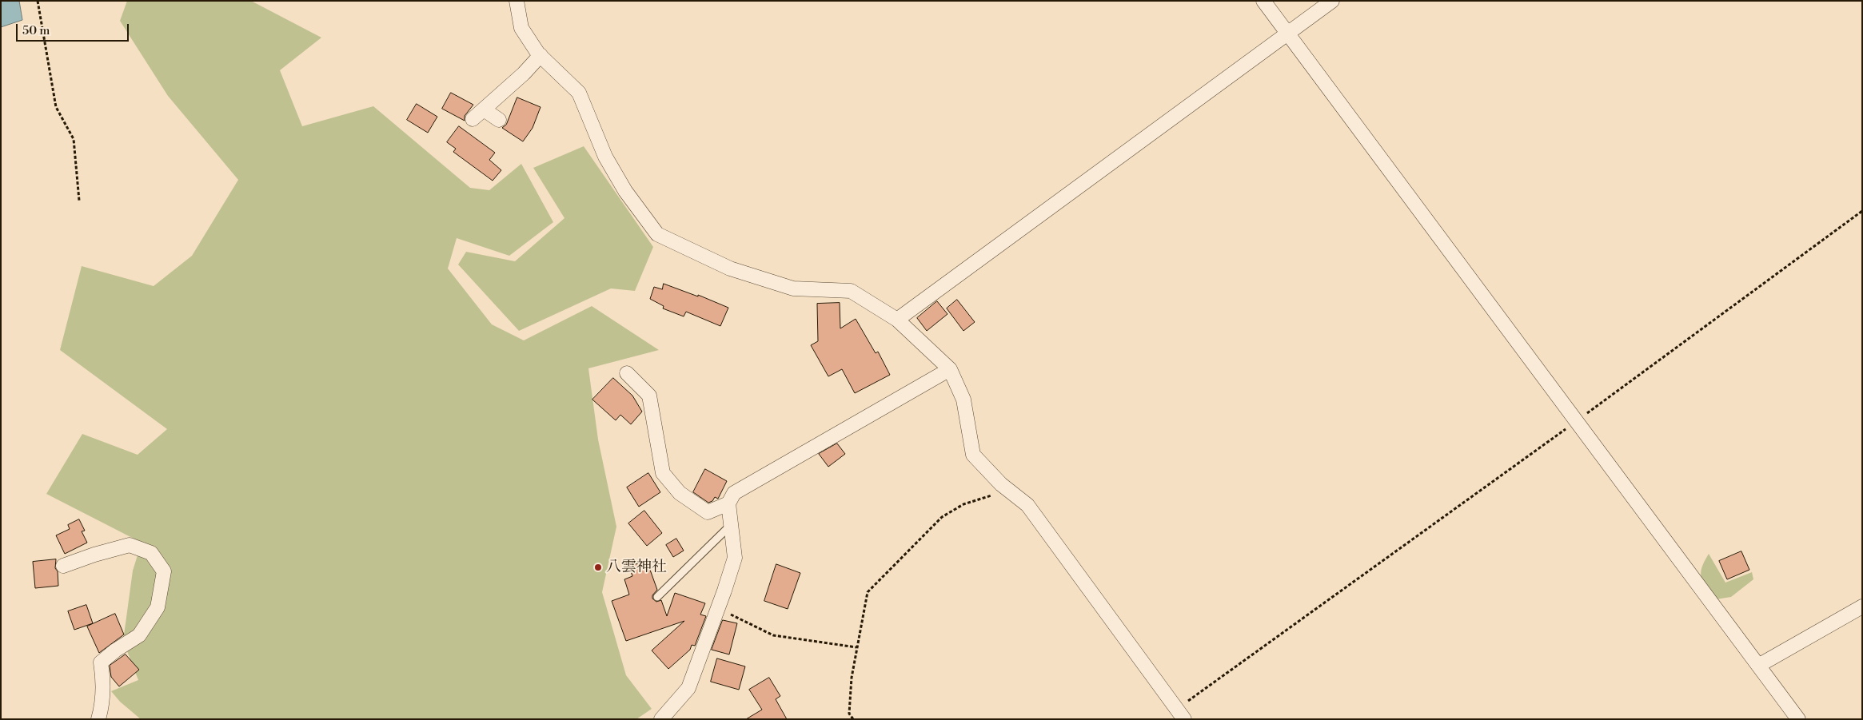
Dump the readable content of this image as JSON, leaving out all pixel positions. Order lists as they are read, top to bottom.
{
  "places": ["八雲神社"],
  "scale_bar": "50 m"
}
